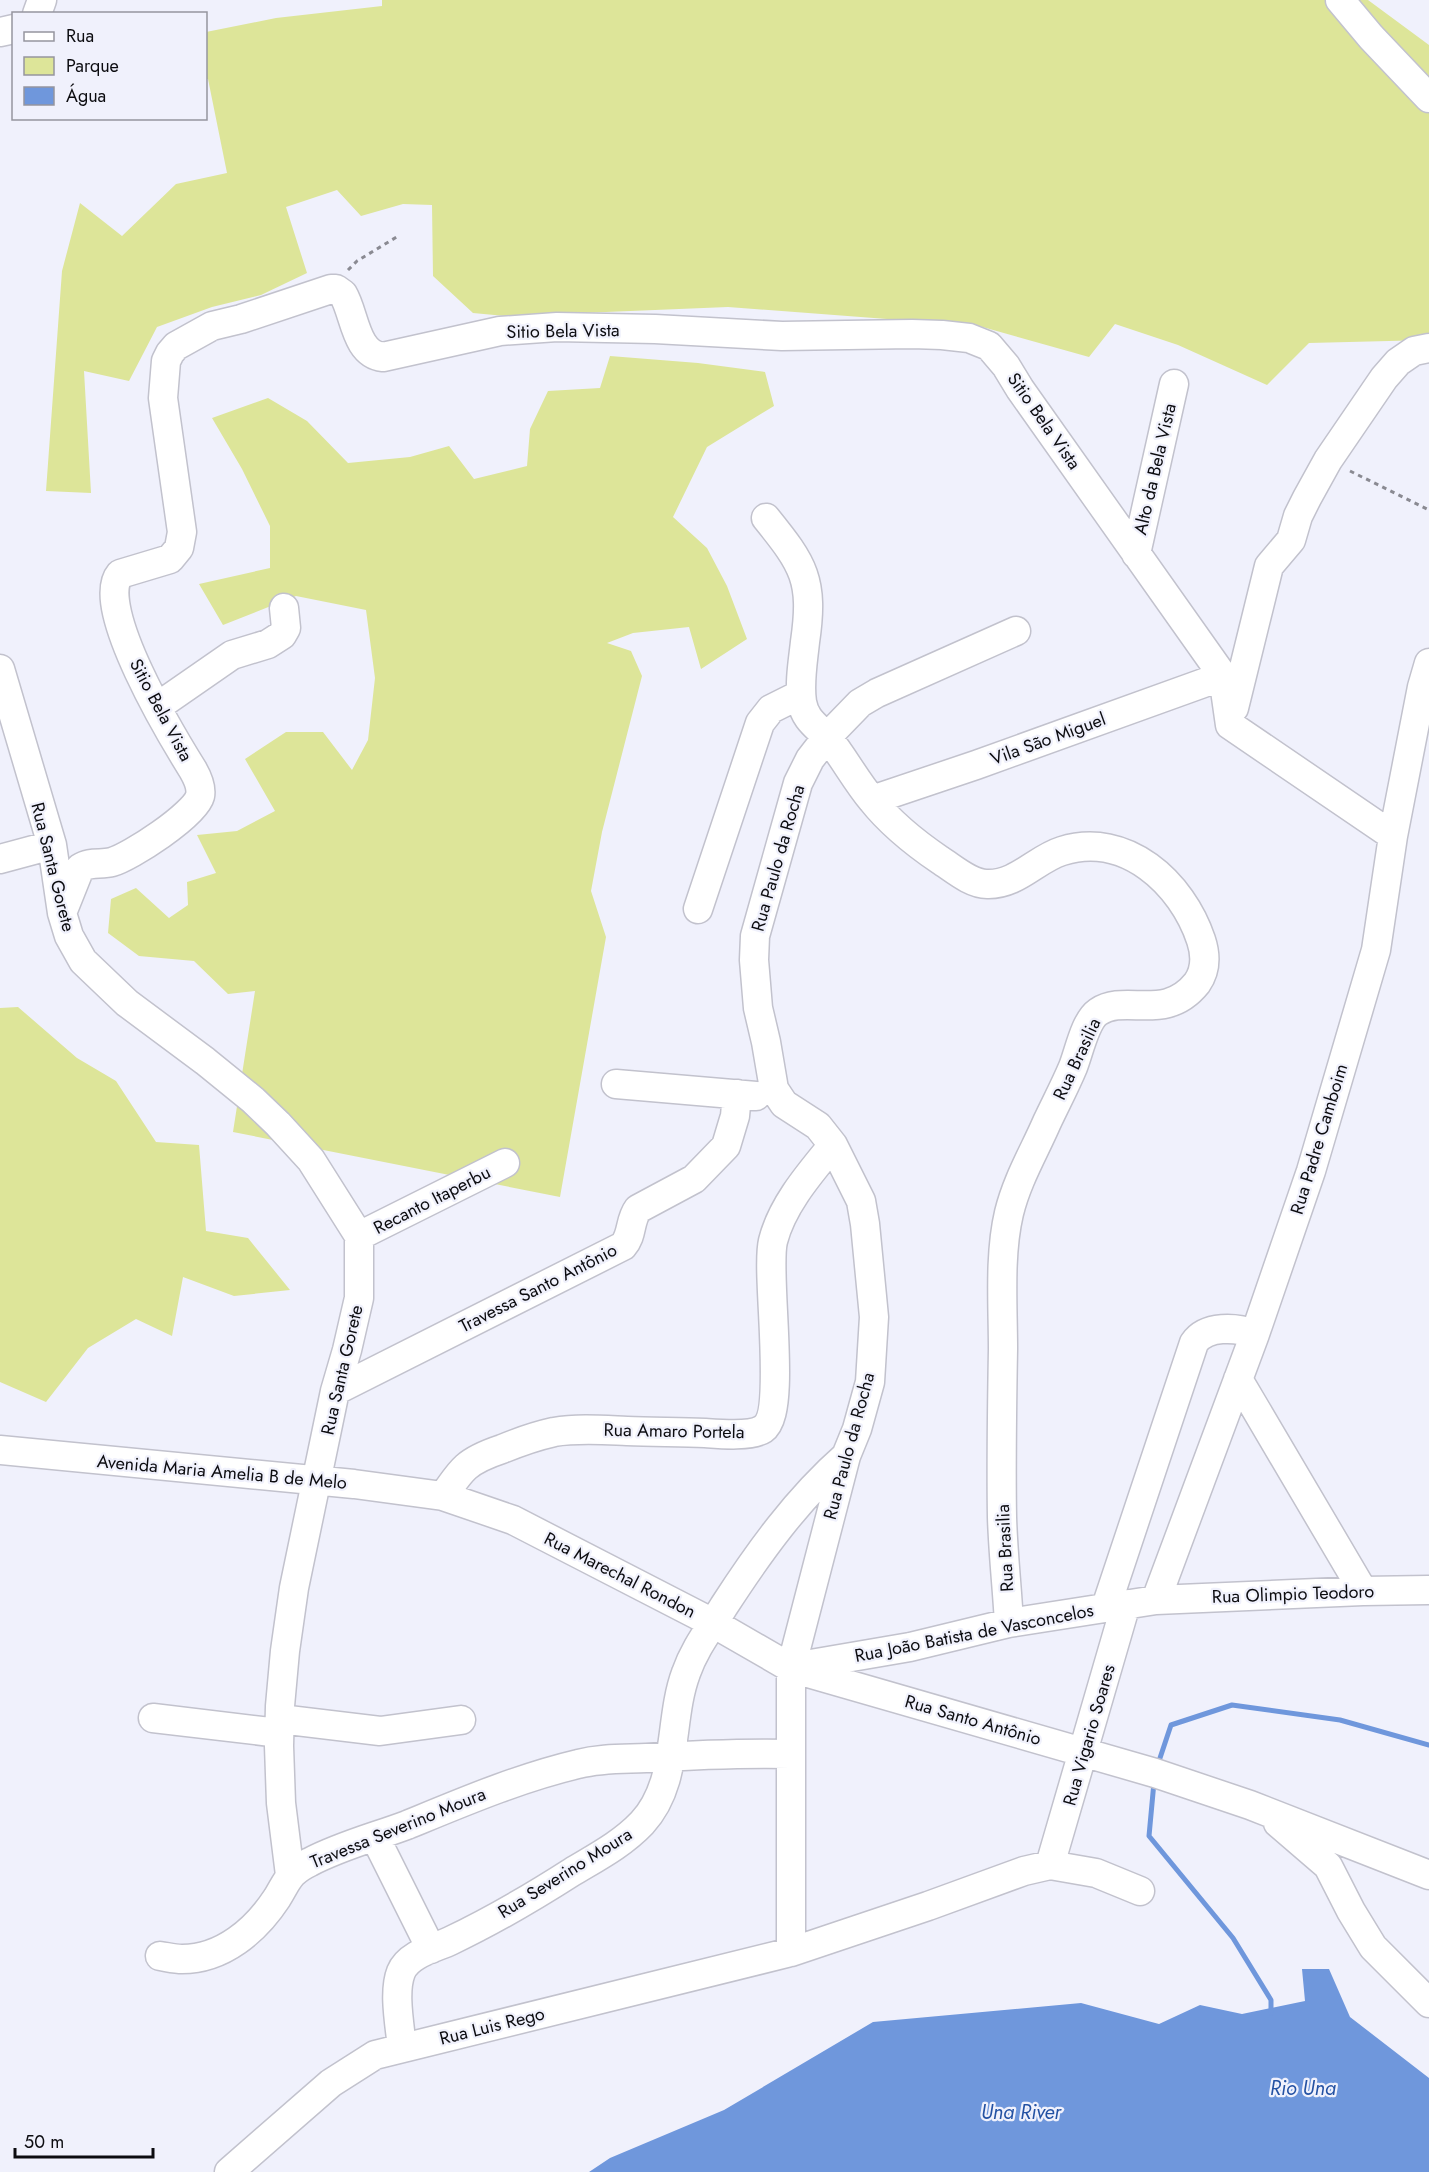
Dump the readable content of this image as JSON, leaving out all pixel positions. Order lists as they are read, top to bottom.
{
  "streets": {
    "street": [
      "Sitio Bela Vista",
      "Alto da Bela Vista",
      "Vila São Miguel",
      "Rua Paulo da Rocha",
      "Rua Santa Gorete",
      "Rua Brasilia",
      "Rua Padre Camboim",
      "Recanto Itaperbu",
      "Travessa Santo Antônio",
      "Rua Amaro Portela",
      "Avenida Maria Amelia B de Melo",
      "Rua Marechal Rondon",
      "Rua Olimpio Teodoro",
      "Rua João Batista de Vasconcelos",
      "Rua Santo Antônio",
      "Rua Vigario Soares",
      "Travessa Severino Moura",
      "Rua Severino Moura",
      "Rua Luis Rego"
    ]
  },
  "crossings": [
    ["Sitio Bela Vista", "Alto da Bela Vista"],
    ["Sitio Bela Vista", "Vila São Miguel"],
    ["Sitio Bela Vista", "Rua Santa Gorete"],
    ["Vila São Miguel", "Rua Brasilia"],
    ["Rua Paulo da Rocha", "Rua Amaro Portela"],
    ["Rua Paulo da Rocha", "Rua Marechal Rondon"],
    ["Rua Paulo da Rocha", "Rua João Batista de Vasconcelos"],
    ["Rua Paulo da Rocha", "Rua Santo Antônio"],
    ["Rua Paulo da Rocha", "Travessa Severino Moura"],
    ["Rua Paulo da Rocha", "Rua Severino Moura"],
    ["Rua Paulo da Rocha", "Rua Luis Rego"],
    ["Rua Santa Gorete", "Recanto Itaperbu"],
    ["Rua Santa Gorete", "Travessa Santo Antônio"],
    ["Rua Santa Gorete", "Avenida Maria Amelia B de Melo"],
    ["Rua Santa Gorete", "Travessa Severino Moura"],
    ["Rua Brasilia", "Rua João Batista de Vasconcelos"],
    ["Rua Padre Camboim", "Rua Olimpio Teodoro"],
    ["Rua Padre Camboim", "Rua João Batista de Vasconcelos"],
    ["Rua Padre Camboim", "Rua Vigario Soares"],
    ["Rua Amaro Portela", "Avenida Maria Amelia B de Melo"],
    ["Rua Amaro Portela", "Rua Marechal Rondon"],
    ["Avenida Maria Amelia B de Melo", "Rua Marechal Rondon"],
    ["Rua Marechal Rondon", "Rua João Batista de Vasconcelos"],
    ["Rua Marechal Rondon", "Rua Santo Antônio"],
    ["Rua Marechal Rondon", "Rua Severino Moura"],
    ["Rua Olimpio Teodoro", "Rua João Batista de Vasconcelos"],
    ["Rua João Batista de Vasconcelos", "Rua Santo Antônio"],
    ["Rua João Batista de Vasconcelos", "Rua Vigario Soares"],
    ["Rua Santo Antônio", "Rua Vigario Soares"],
    ["Rua Vigario Soares", "Rua Luis Rego"],
    ["Travessa Severino Moura", "Rua Severino Moura"],
    ["Rua Severino Moura", "Rua Luis Rego"]
  ],
  "water": ["Rio Una", "Una River"],
  "legend": ["Rua", "Parque", "Água"],
  "scale_bar": "50 m"
}
